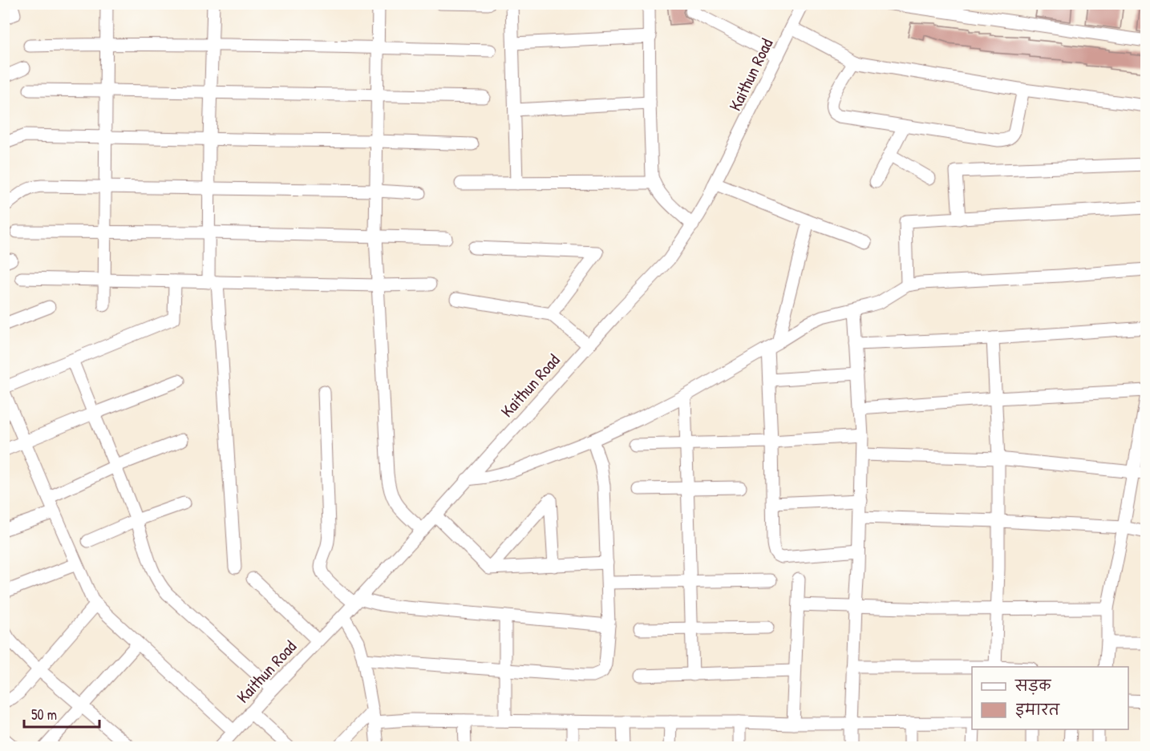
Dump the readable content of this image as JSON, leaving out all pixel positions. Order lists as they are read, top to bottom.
{
  "streets": {
    "street": ["Kaithun Road"]
  },
  "legend": ["सड़क", "इमारत"],
  "scale_bar": "50 m"
}
